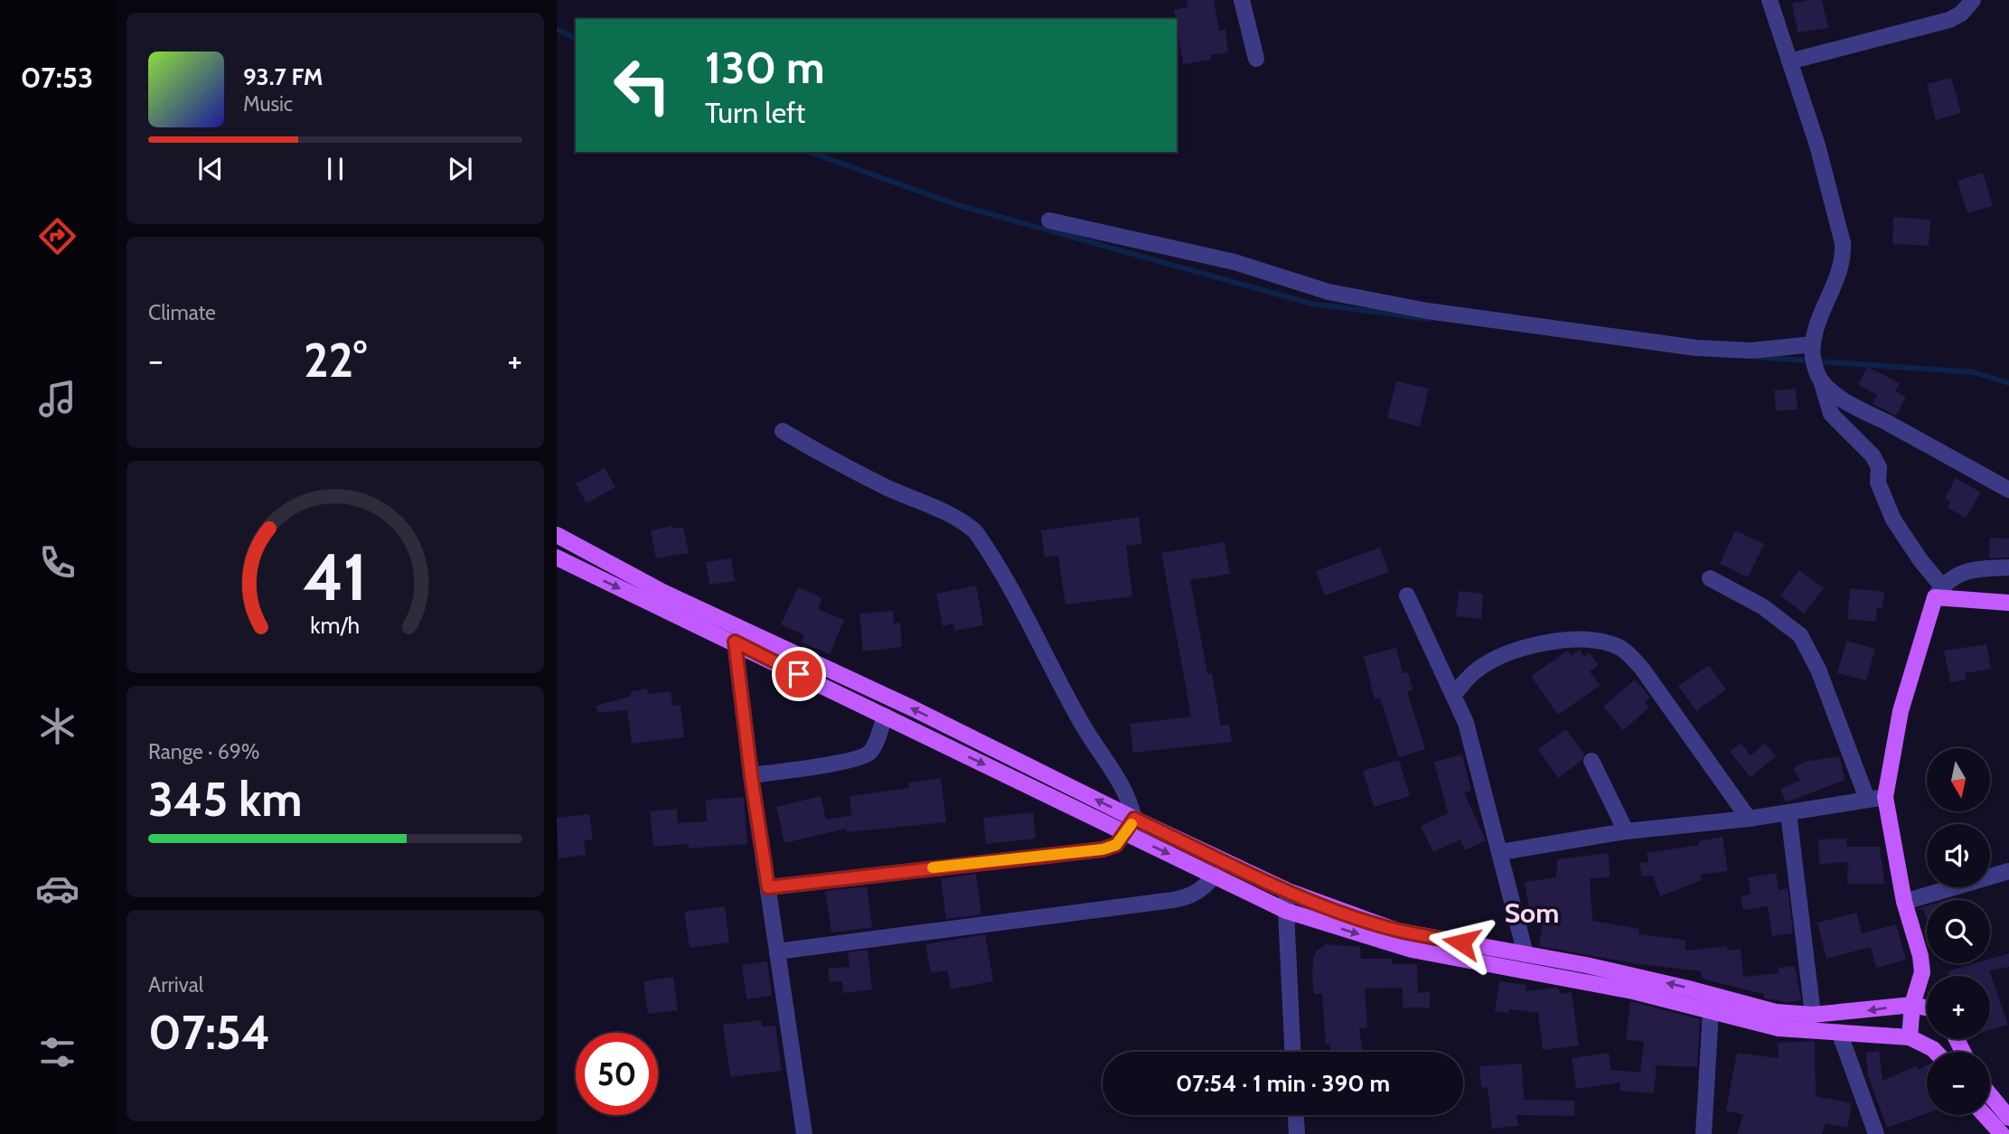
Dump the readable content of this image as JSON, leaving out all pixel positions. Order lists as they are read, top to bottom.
{
  "districts": ["Som"],
  "north": "bottom",
  "page": {
    "tabs": "07:53",
    "turn": ["130 m", "Turn left"],
    "song": ["93.7 FM", "Music"],
    "tile": [
      "Climate",
      ["Range · 69%", "345 km"],
      ["Arrival", "07:54"]
    ],
    "heat": ["−", "22°", "+"],
    "map_buttons": ["+", "−"],
    "limit": "50",
    "trip": "07:54 · 1 min · 390 m",
    "gauge": ["41", "km/h"]
  }
}
